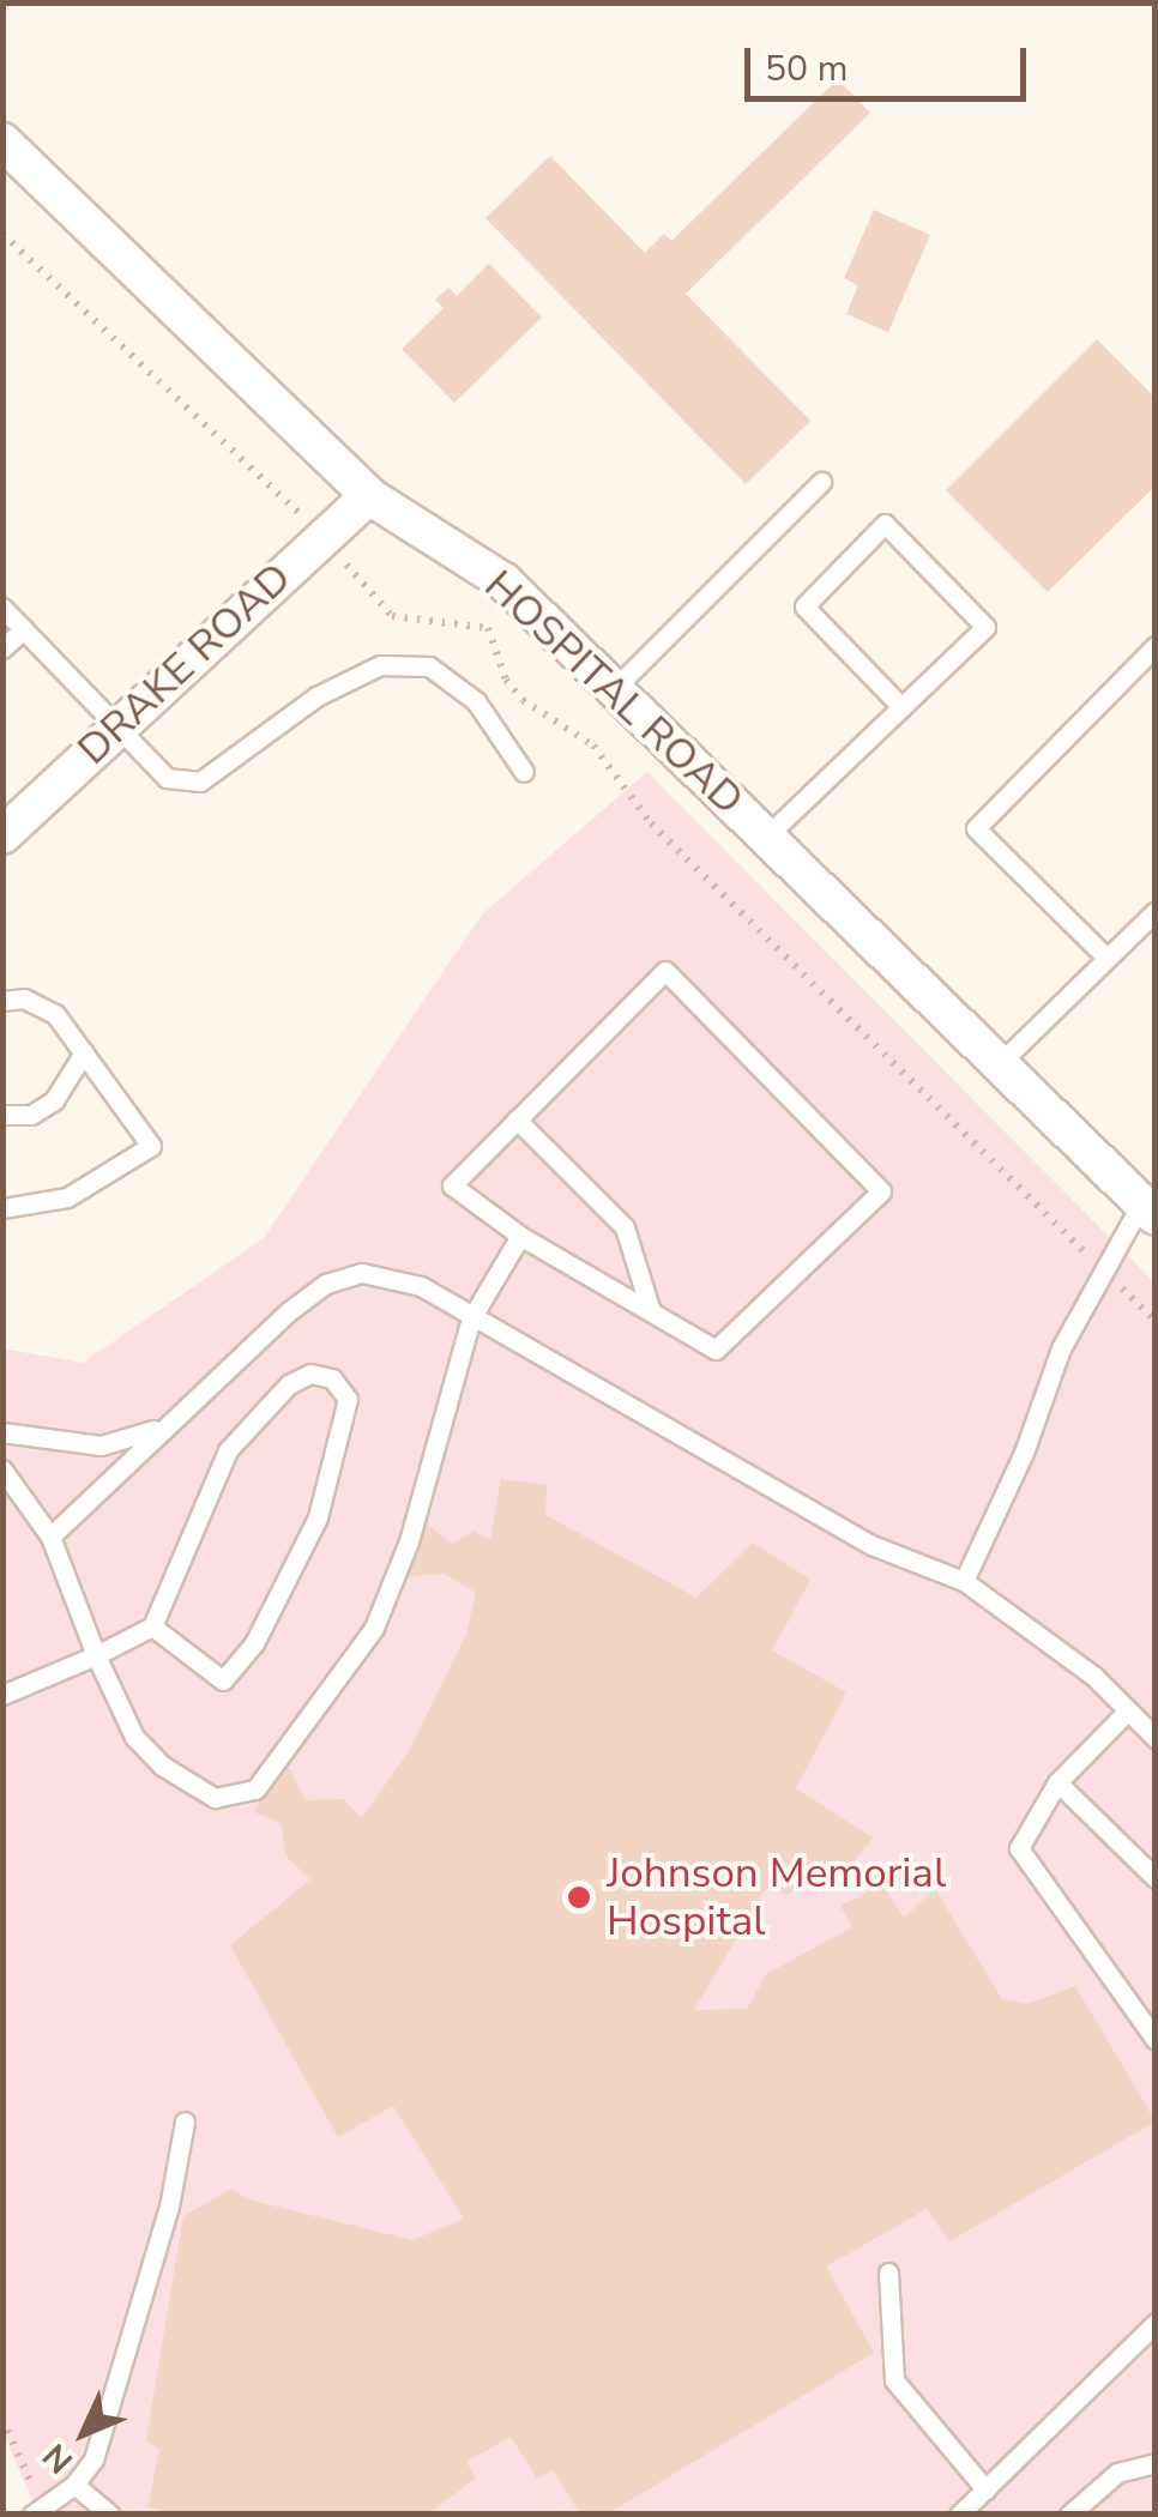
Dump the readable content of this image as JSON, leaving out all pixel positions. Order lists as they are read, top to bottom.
{
  "streets": {
    "street": ["DRAKE ROAD", "HOSPITAL ROAD"]
  },
  "crossings": [
    ["DRAKE ROAD", "HOSPITAL ROAD"]
  ],
  "places": ["Johnson Memorial Hospital"],
  "scale_bar": "50 m",
  "north": "bottom left"
}
